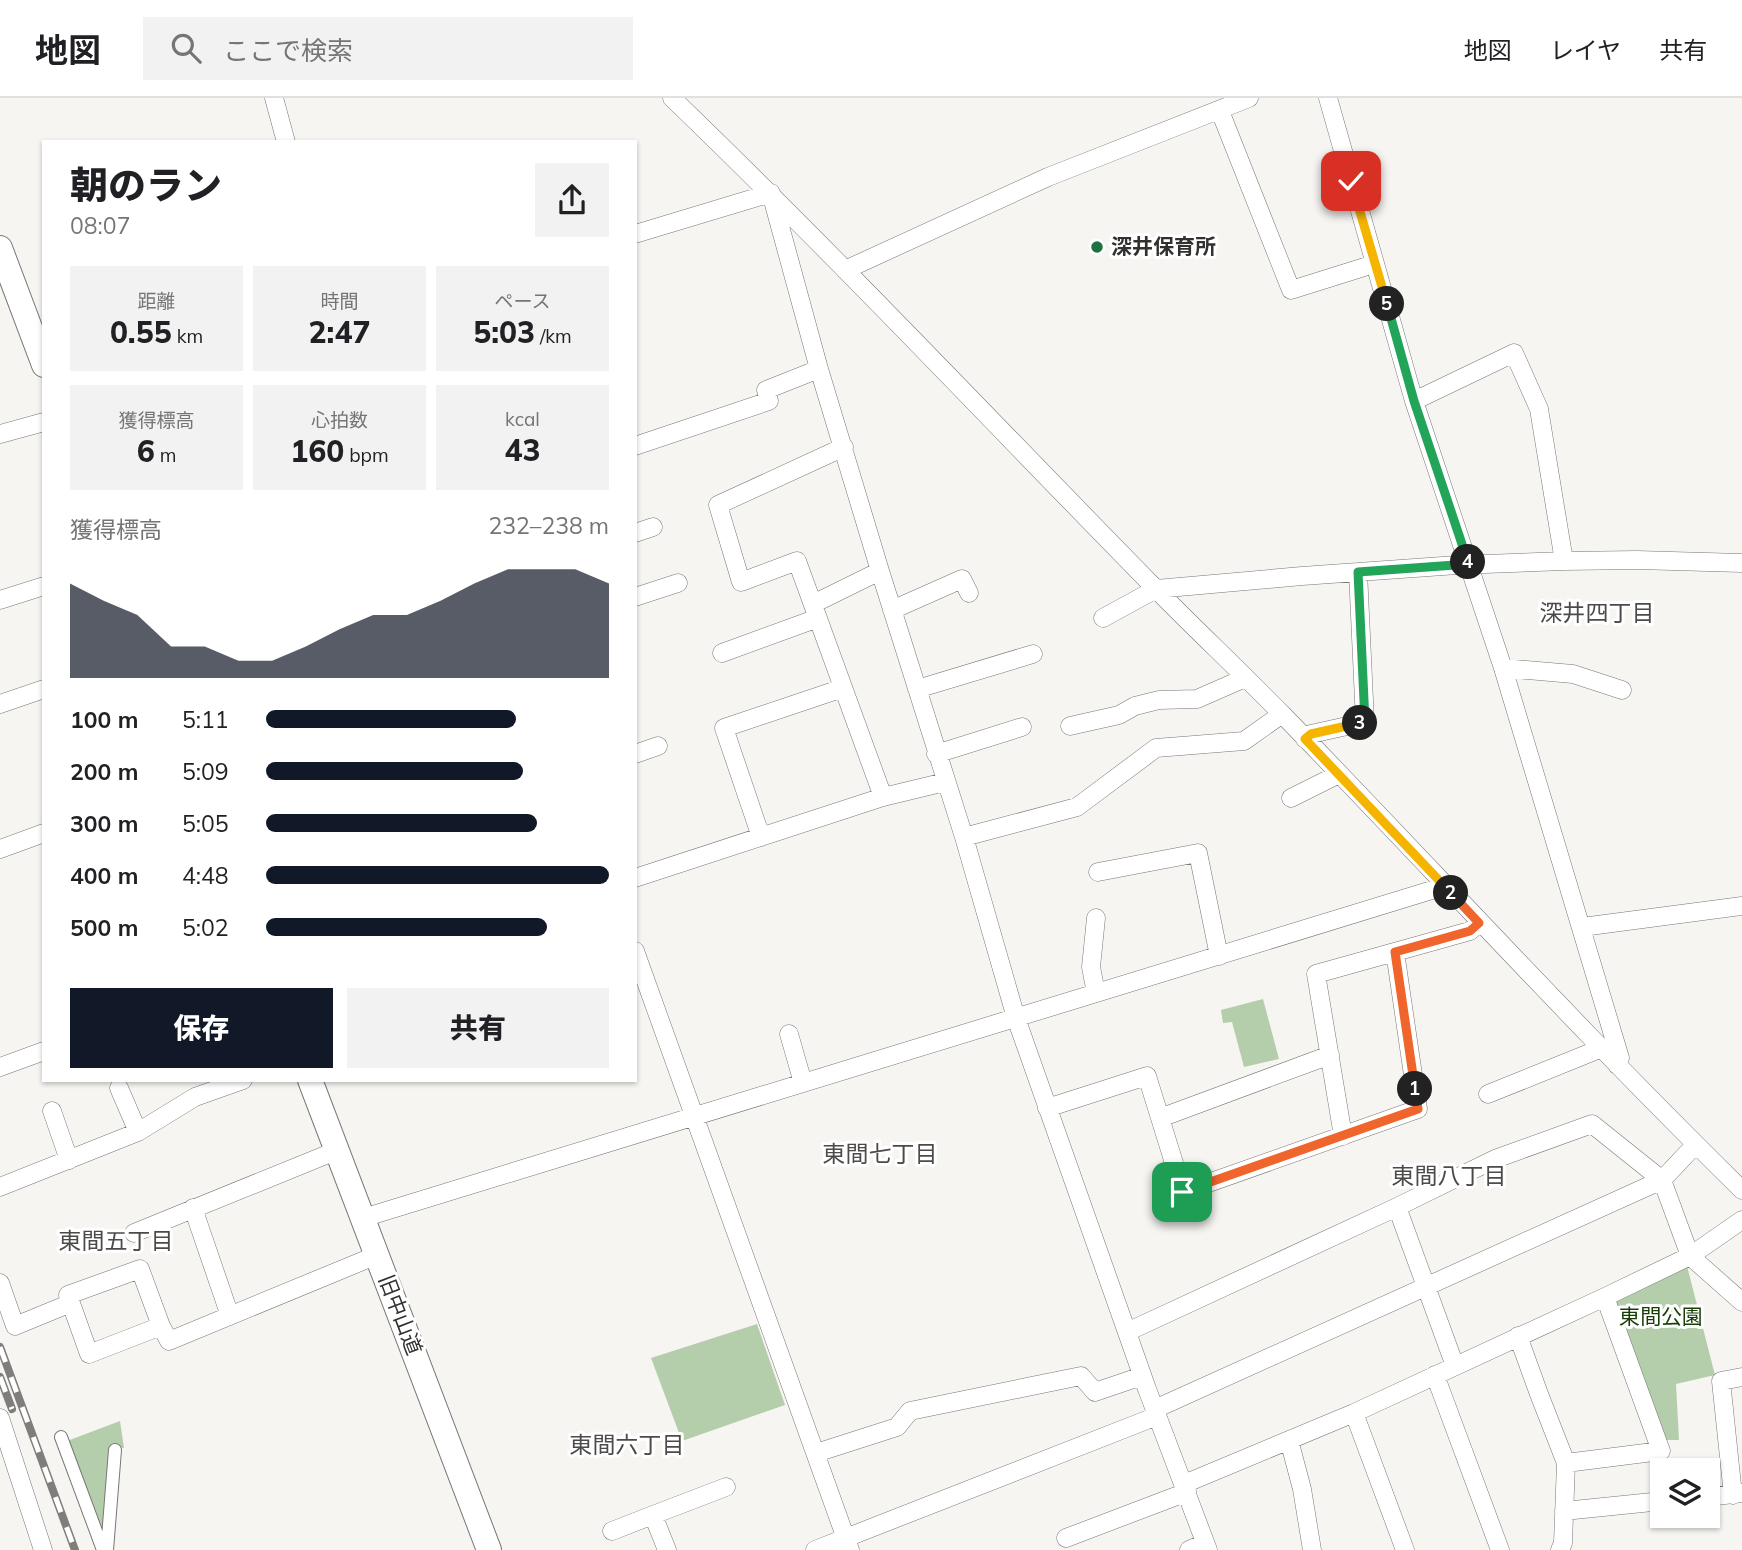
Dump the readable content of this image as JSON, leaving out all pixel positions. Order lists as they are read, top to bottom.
{
  "streets": {
    "main road": ["旧中山道"]
  },
  "districts": [
    "深井四丁目",
    "東間七丁目",
    "東間八丁目",
    "東間五丁目",
    "東間六丁目"
  ],
  "parks": ["東間公園"],
  "places": ["深井保育所"],
  "page": {
    "header": "地図",
    "search": "ここで検索",
    "nav": ["地図", "レイヤ", "共有"],
    "heading": ["朝のラン", "08:07"],
    "stats": [
      ["距離", "0.55 km"],
      ["時間", "2:47"],
      ["ペース", "5:03 /km"],
      ["獲得標高", "6 m"],
      ["心拍数", "160 bpm"],
      ["kcal", "43"]
    ],
    "pins": [
      "5",
      "4",
      "3",
      "2",
      "1"
    ],
    "chart": ["獲得標高", "232–238 m"],
    "list": [
      {
        "name": "100 m",
        "note": "5:11"
      },
      {
        "name": "200 m",
        "note": "5:09"
      },
      {
        "name": "300 m",
        "note": "5:05"
      },
      {
        "name": "400 m",
        "note": "4:48"
      },
      {
        "name": "500 m",
        "note": "5:02"
      }
    ],
    "buttons": ["保存", "共有"]
  }
}
